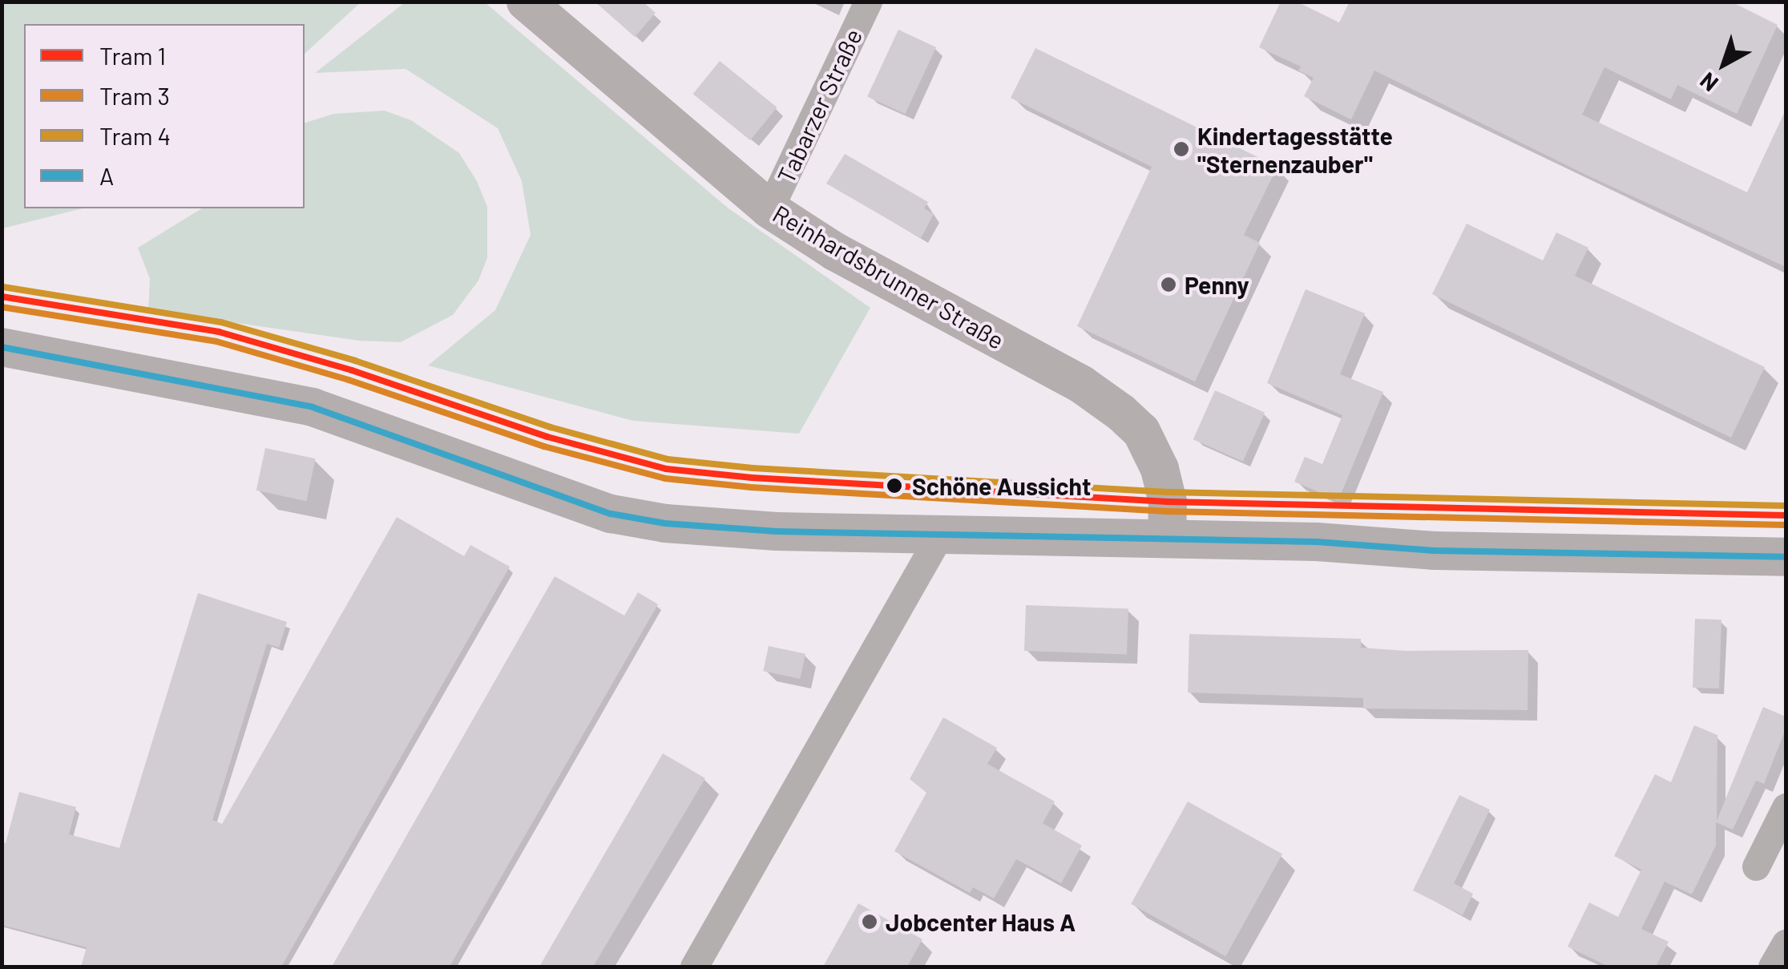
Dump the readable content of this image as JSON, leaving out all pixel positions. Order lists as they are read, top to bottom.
{
  "streets": {
    "main road": ["Reinhardsbrunner Straße"],
    "street": ["Tabarzer Straße"]
  },
  "crossings": [
    ["Tabarzer Straße", "Reinhardsbrunner Straße"]
  ],
  "places": [
    "Kindertagesstätte \"Sternenzauber\"",
    "Penny",
    "Schöne Aussicht",
    "Jobcenter Haus A"
  ],
  "lines": [
    "tram line 4",
    "tram line 1",
    "tram line 3",
    "transit line A"
  ],
  "legend": [
    "Tram 1",
    "Tram 3",
    "Tram 4",
    "A"
  ],
  "north": "bottom left"
}
